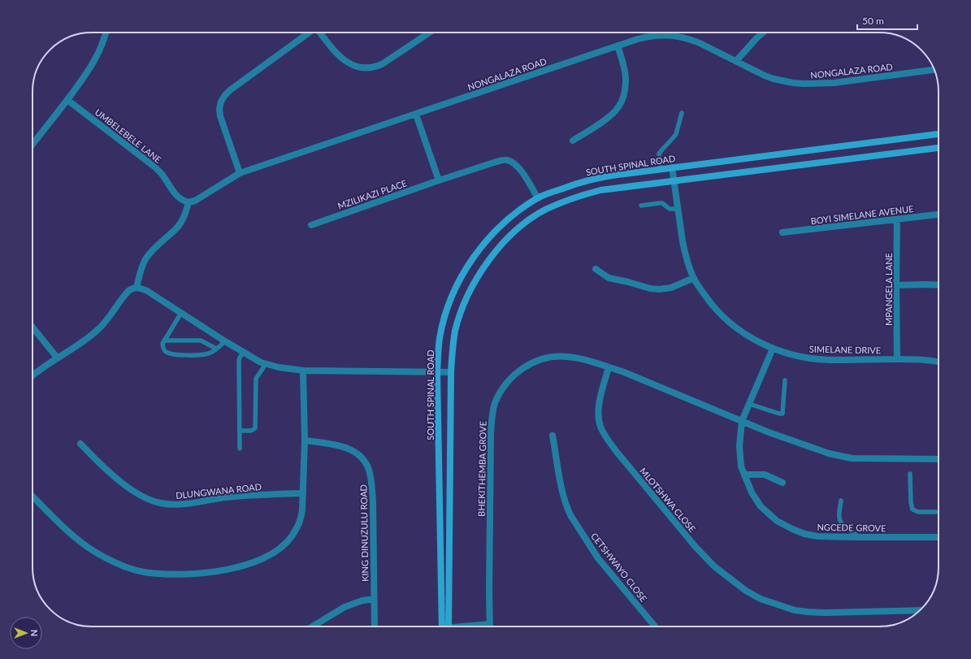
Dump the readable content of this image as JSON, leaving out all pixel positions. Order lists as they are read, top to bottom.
{
  "streets": {
    "street": [
      "NONGALAZA ROAD",
      "UMBELEBELE LANE",
      "SOUTH SPINAL ROAD",
      "MZILIKAZI PLACE",
      "BOYI SIMELANE AVENUE",
      "MPANGELA LANE",
      "SIMELANE DRIVE",
      "BHEKITHEMBA GROVE",
      "DLUNGWANA ROAD",
      "MLOTSHWA CLOSE",
      "NGCEDE GROVE",
      "KING DINUZULU ROAD",
      "CETSHWAYO CLOSE"
    ]
  },
  "crossings": [
    ["NONGALAZA ROAD", "UMBELEBELE LANE"],
    ["SOUTH SPINAL ROAD", "MZILIKAZI PLACE"],
    ["SOUTH SPINAL ROAD", "SIMELANE DRIVE"],
    ["BOYI SIMELANE AVENUE", "MPANGELA LANE"],
    ["MPANGELA LANE", "SIMELANE DRIVE"],
    ["SIMELANE DRIVE", "NGCEDE GROVE"],
    ["BHEKITHEMBA GROVE", "MLOTSHWA CLOSE"]
  ],
  "scale_bar": "50 m",
  "north": "right"
}
